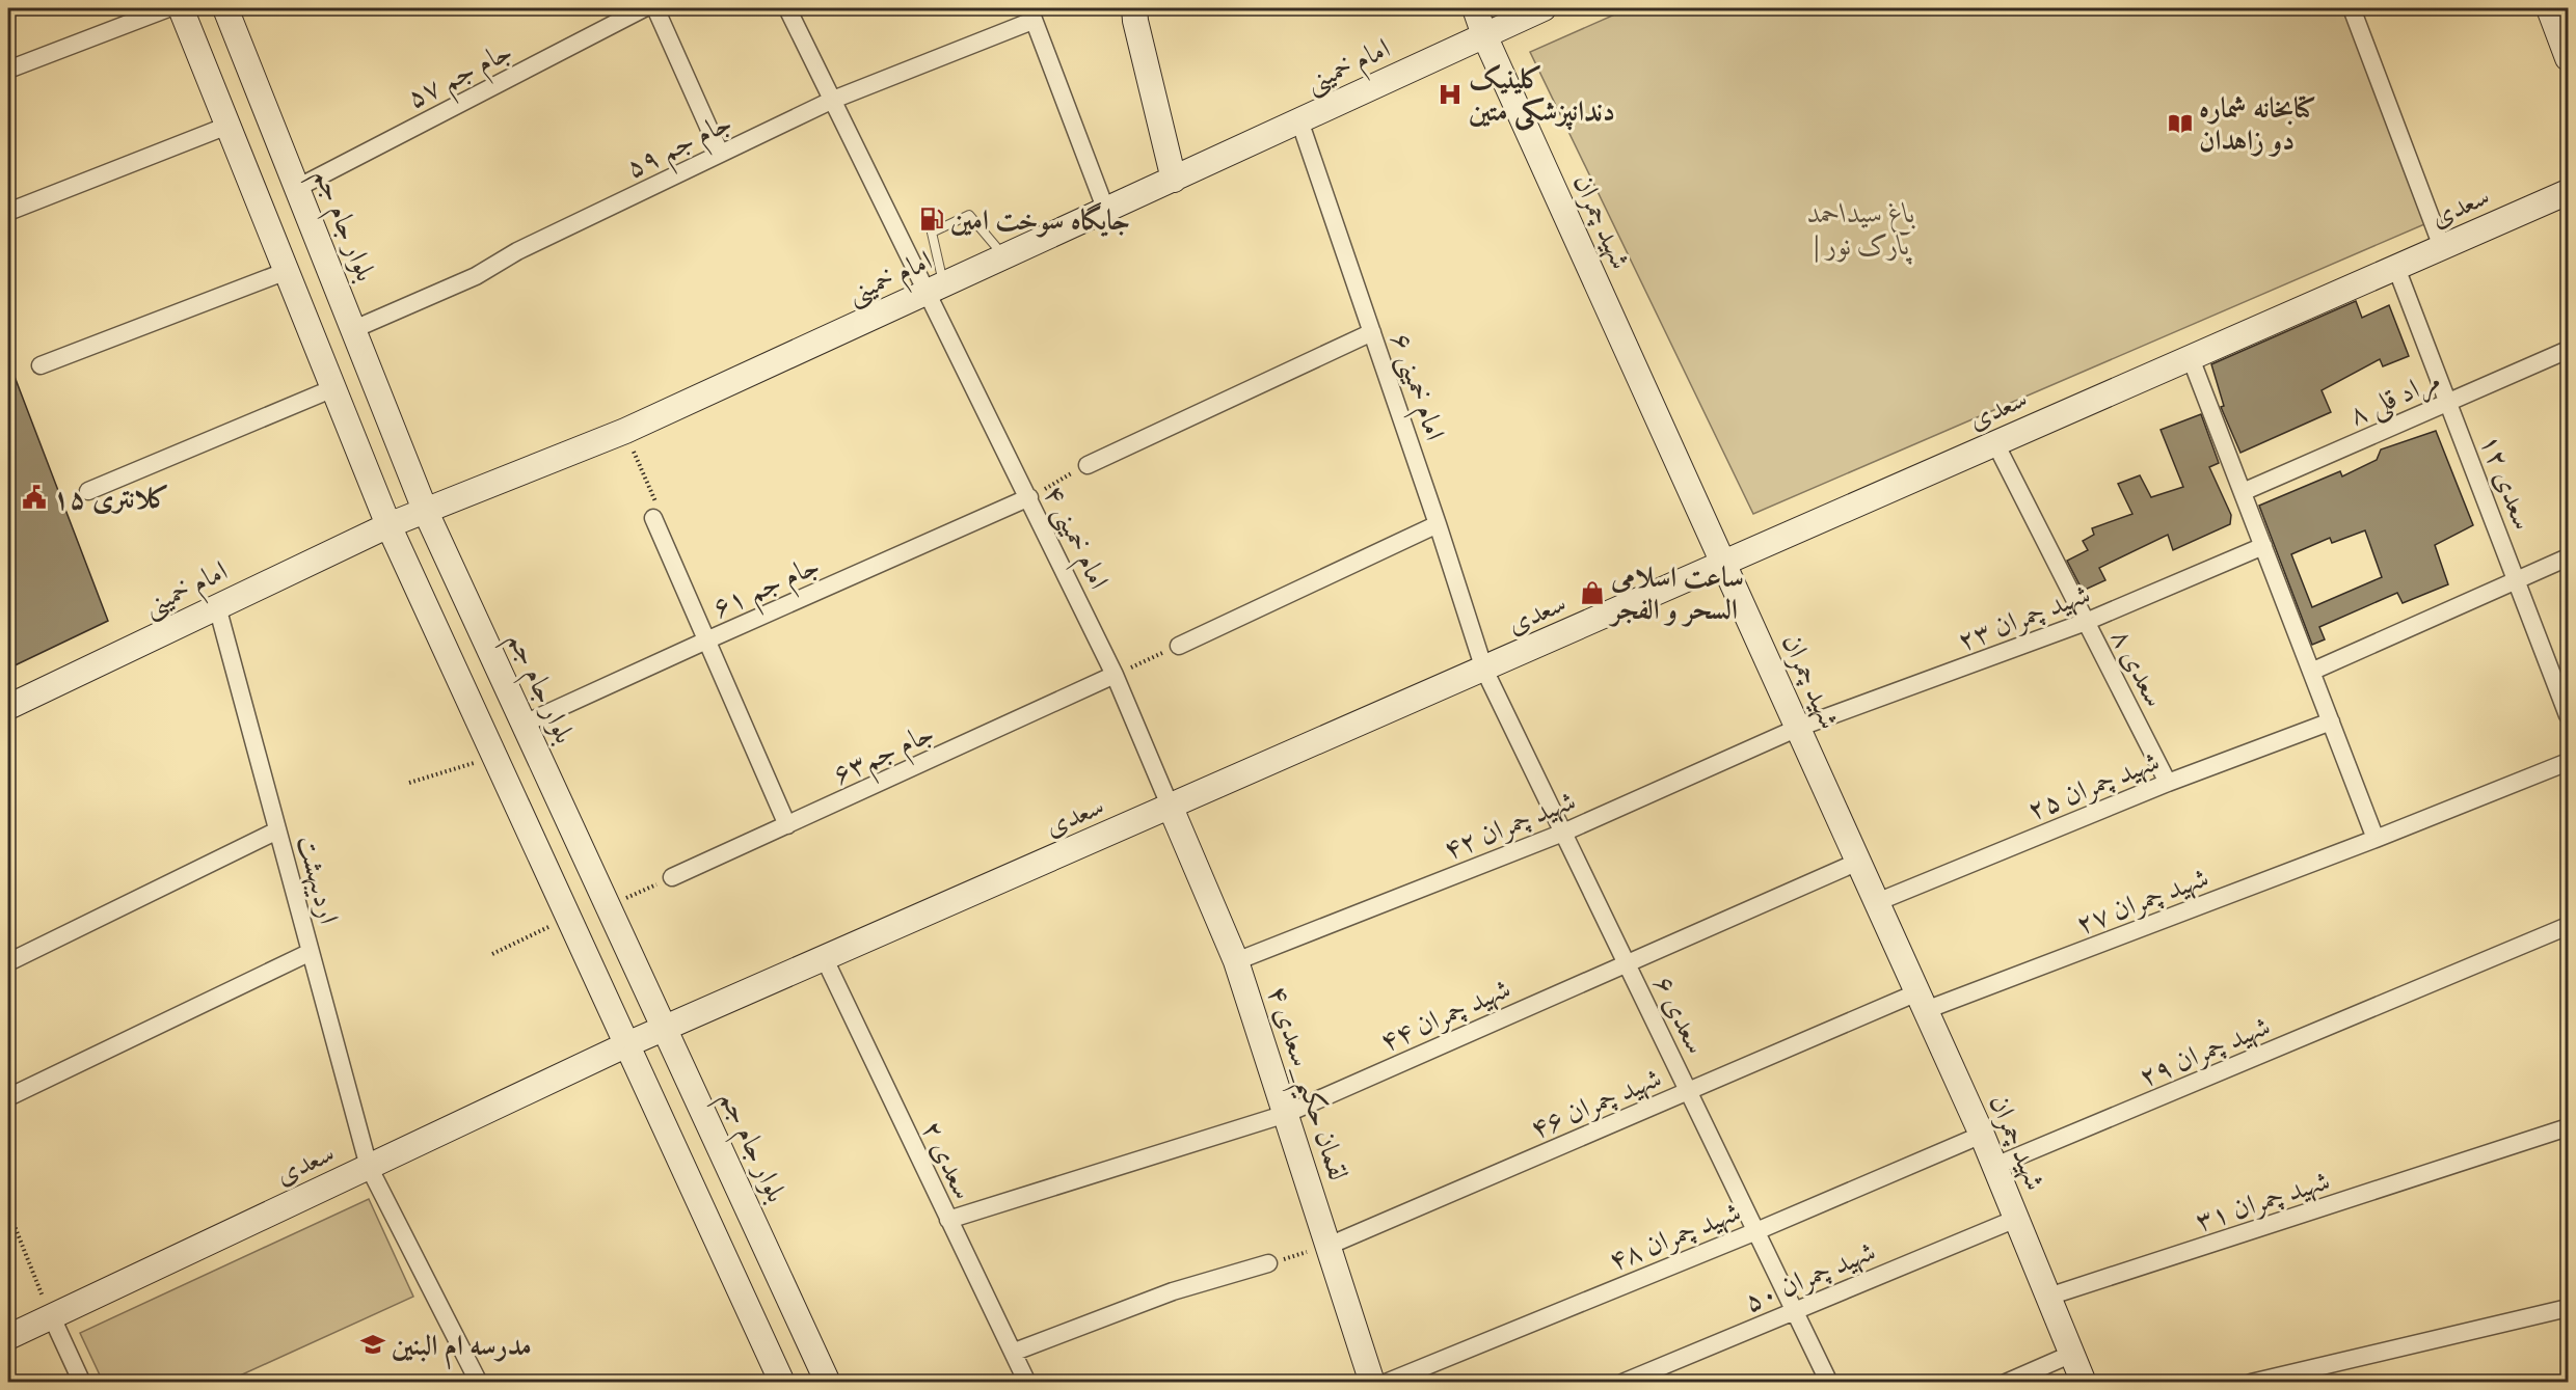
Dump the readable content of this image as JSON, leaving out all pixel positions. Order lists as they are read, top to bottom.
{
  "streets": {
    "main road": [
      "امام خمینی",
      "سعدی",
      "شهید چمران",
      "بلوار جام جم",
      "لقمان حکیم_سعدی ۴"
    ],
    "street": [
      "جام جم ۵۷",
      "جام جم ۵۹",
      "امام خمینی ۶",
      "مراد قلی ۸",
      "سعدی ۱۲",
      "امام خمینی ۴",
      "جام جم ۶۱",
      "شهید چمران ۲۳",
      "سعدی ۸",
      "جام جم۶۳",
      "شهید چمران ۲۵",
      "شهید چمران ۴۲",
      "اردیبهشت",
      "شهید چمران ۲۷",
      "شهید چمران ۴۴",
      "سعدی ۶",
      "شهید چمران ۲۹",
      "شهید چمران ۴۶",
      "سعدی ۲",
      "شهید چمران ۳۱",
      "شهید چمران ۴۸",
      "شهید چمران ۵۰"
    ]
  },
  "crossings": [
    ["امام خمینی", "شهید چمران"],
    ["امام خمینی", "بلوار جام جم"],
    ["امام خمینی", "امام خمینی ۶"],
    ["امام خمینی", "امام خمینی ۴"],
    ["امام خمینی", "اردیبهشت"],
    ["جام جم ۵۷", "بلوار جام جم"],
    ["جام جم ۵۹", "بلوار جام جم"],
    ["جام جم ۵۹", "امام خمینی ۴"],
    ["سعدی", "شهید چمران"],
    ["سعدی", "بلوار جام جم"],
    ["سعدی", "امام خمینی ۶"],
    ["سعدی", "سعدی ۱۲"],
    ["سعدی", "امام خمینی ۴"],
    ["سعدی", "سعدی ۸"],
    ["سعدی", "اردیبهشت"],
    ["سعدی", "سعدی ۶"],
    ["سعدی", "لقمان حکیم_سعدی ۴"],
    ["سعدی", "سعدی ۲"],
    ["شهید چمران", "شهید چمران ۲۳"],
    ["شهید چمران", "شهید چمران ۲۵"],
    ["شهید چمران", "شهید چمران ۴۲"],
    ["شهید چمران", "شهید چمران ۲۷"],
    ["شهید چمران", "شهید چمران ۴۴"],
    ["شهید چمران", "شهید چمران ۲۹"],
    ["شهید چمران", "شهید چمران ۴۶"],
    ["شهید چمران", "شهید چمران ۳۱"],
    ["شهید چمران", "شهید چمران ۴۸"],
    ["شهید چمران", "شهید چمران ۵۰"],
    ["بلوار جام جم", "جام جم ۶۱"],
    ["امام خمینی ۶", "سعدی ۶"],
    ["مراد قلی ۸", "سعدی ۱۲"],
    ["امام خمینی ۴", "جام جم ۶۱"],
    ["امام خمینی ۴", "جام جم۶۳"],
    ["امام خمینی ۴", "لقمان حکیم_سعدی ۴"],
    ["شهید چمران ۲۳", "سعدی ۸"],
    ["شهید چمران ۲۳", "شهید چمران ۴۲"],
    ["سعدی ۸", "شهید چمران ۲۵"],
    ["شهید چمران ۴۲", "سعدی ۶"],
    ["شهید چمران ۴۲", "لقمان حکیم_سعدی ۴"],
    ["شهید چمران ۲۷", "شهید چمران ۴۶"],
    ["شهید چمران ۴۴", "سعدی ۶"],
    ["شهید چمران ۴۴", "لقمان حکیم_سعدی ۴"],
    ["شهید چمران ۴۴", "سعدی ۲"],
    ["سعدی ۶", "شهید چمران ۴۶"],
    ["سعدی ۶", "شهید چمران ۴۸"],
    ["سعدی ۶", "شهید چمران ۵۰"],
    ["لقمان حکیم_سعدی ۴", "شهید چمران ۴۶"]
  ],
  "parks": ["باغ سیداحمد | پارک نور"],
  "places": {
    "hospital": ["کلینیک دندانپزشکی متین"],
    "library": ["کتابخانه شماره دو زاهدان"],
    "fuel station": ["جایگاه سوخت امین"],
    "public building": ["کلانتری ۱۵"],
    "shop": ["ساعت اسلامی السحر و الفجر"],
    "school or university": ["مدرسه ام البنین"]
  }
}
